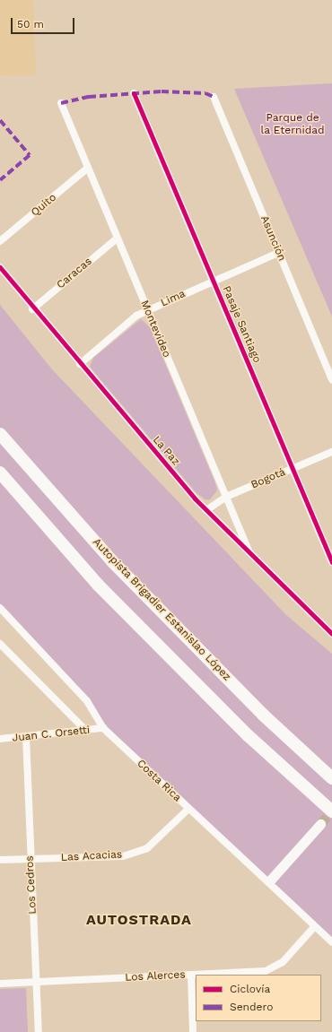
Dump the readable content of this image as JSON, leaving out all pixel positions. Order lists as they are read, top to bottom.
{
  "streets": {
    "highway": ["Autopista Brigadier Estanislao López"],
    "street": [
      "Quito",
      "Asunción",
      "Caracas",
      "Lima",
      "Pasaje Santiago",
      "Montevideo",
      "La Paz",
      "Bogotá",
      "Juan C. Orsetti",
      "Costa Rica",
      "Las Acacias",
      "Los Cedros",
      "Los Alerces"
    ]
  },
  "crossings": [
    ["Quito", "Montevideo"],
    ["Asunción", "Lima"],
    ["Caracas", "Montevideo"],
    ["Caracas", "La Paz"],
    ["Lima", "Pasaje Santiago"],
    ["Lima", "Montevideo"],
    ["Lima", "La Paz"],
    ["Pasaje Santiago", "Bogotá"],
    ["Montevideo", "La Paz"],
    ["Montevideo", "Bogotá"],
    ["La Paz", "Bogotá"],
    ["Juan C. Orsetti", "Costa Rica"],
    ["Juan C. Orsetti", "Los Cedros"],
    ["Costa Rica", "Las Acacias"],
    ["Costa Rica", "Los Alerces"],
    ["Las Acacias", "Los Cedros"],
    ["Los Cedros", "Los Alerces"]
  ],
  "districts": ["AUTOSTRADA"],
  "parks": ["Parque de la Eternidad"],
  "legend": ["Ciclovía", "Sendero"],
  "scale_bar": "50 m"
}
